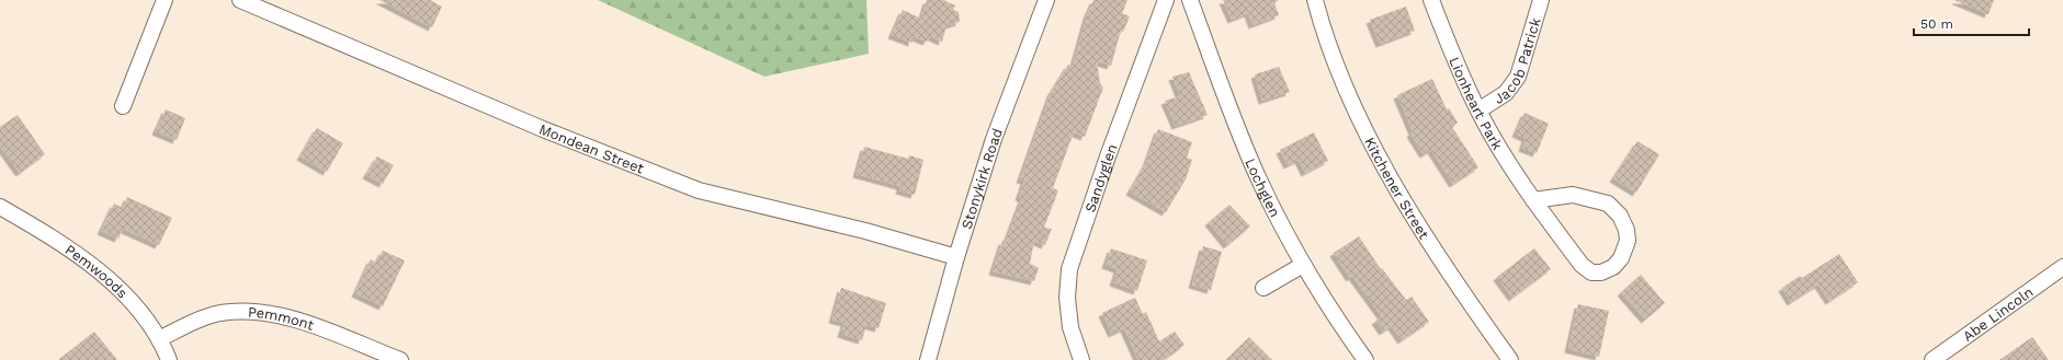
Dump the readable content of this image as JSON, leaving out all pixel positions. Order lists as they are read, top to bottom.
{
  "streets": {
    "street": [
      "Jacob Patrick",
      "Lionheart Park",
      "Mondean Street",
      "Stonykirk Road",
      "Sandyglen",
      "Lochglen",
      "Kitchener Street",
      "Pemwoods",
      "Abe Lincoln",
      "Pemmont"
    ]
  },
  "crossings": [
    ["Jacob Patrick", "Lionheart Park"],
    ["Mondean Street", "Stonykirk Road"],
    ["Pemwoods", "Pemmont"]
  ],
  "scale_bar": "50 m"
}
